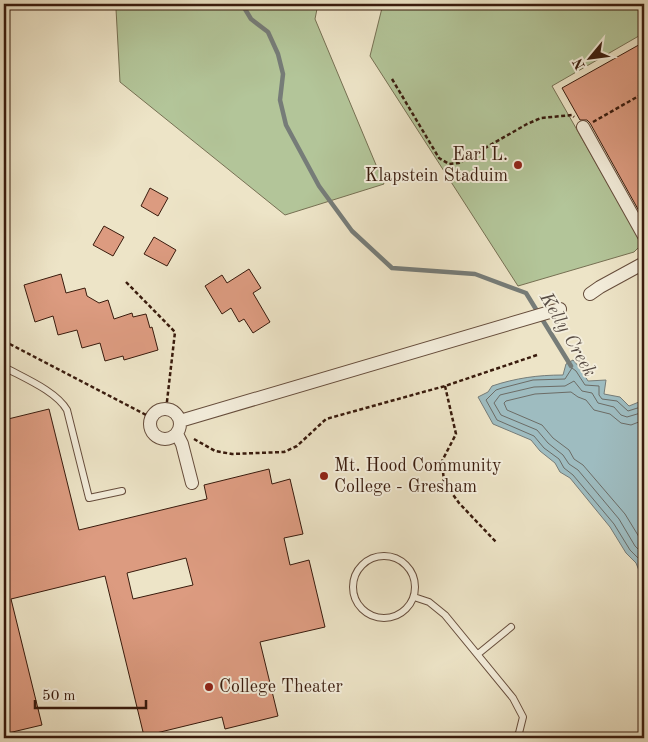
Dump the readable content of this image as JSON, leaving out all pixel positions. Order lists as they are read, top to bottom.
{
  "water": ["Kelly Creek"],
  "places": ["Earl L. Klapstein Staduim", "Mt. Hood Community College - Gresham", "College Theater"],
  "scale_bar": "50 m",
  "north": "bottom left"
}
